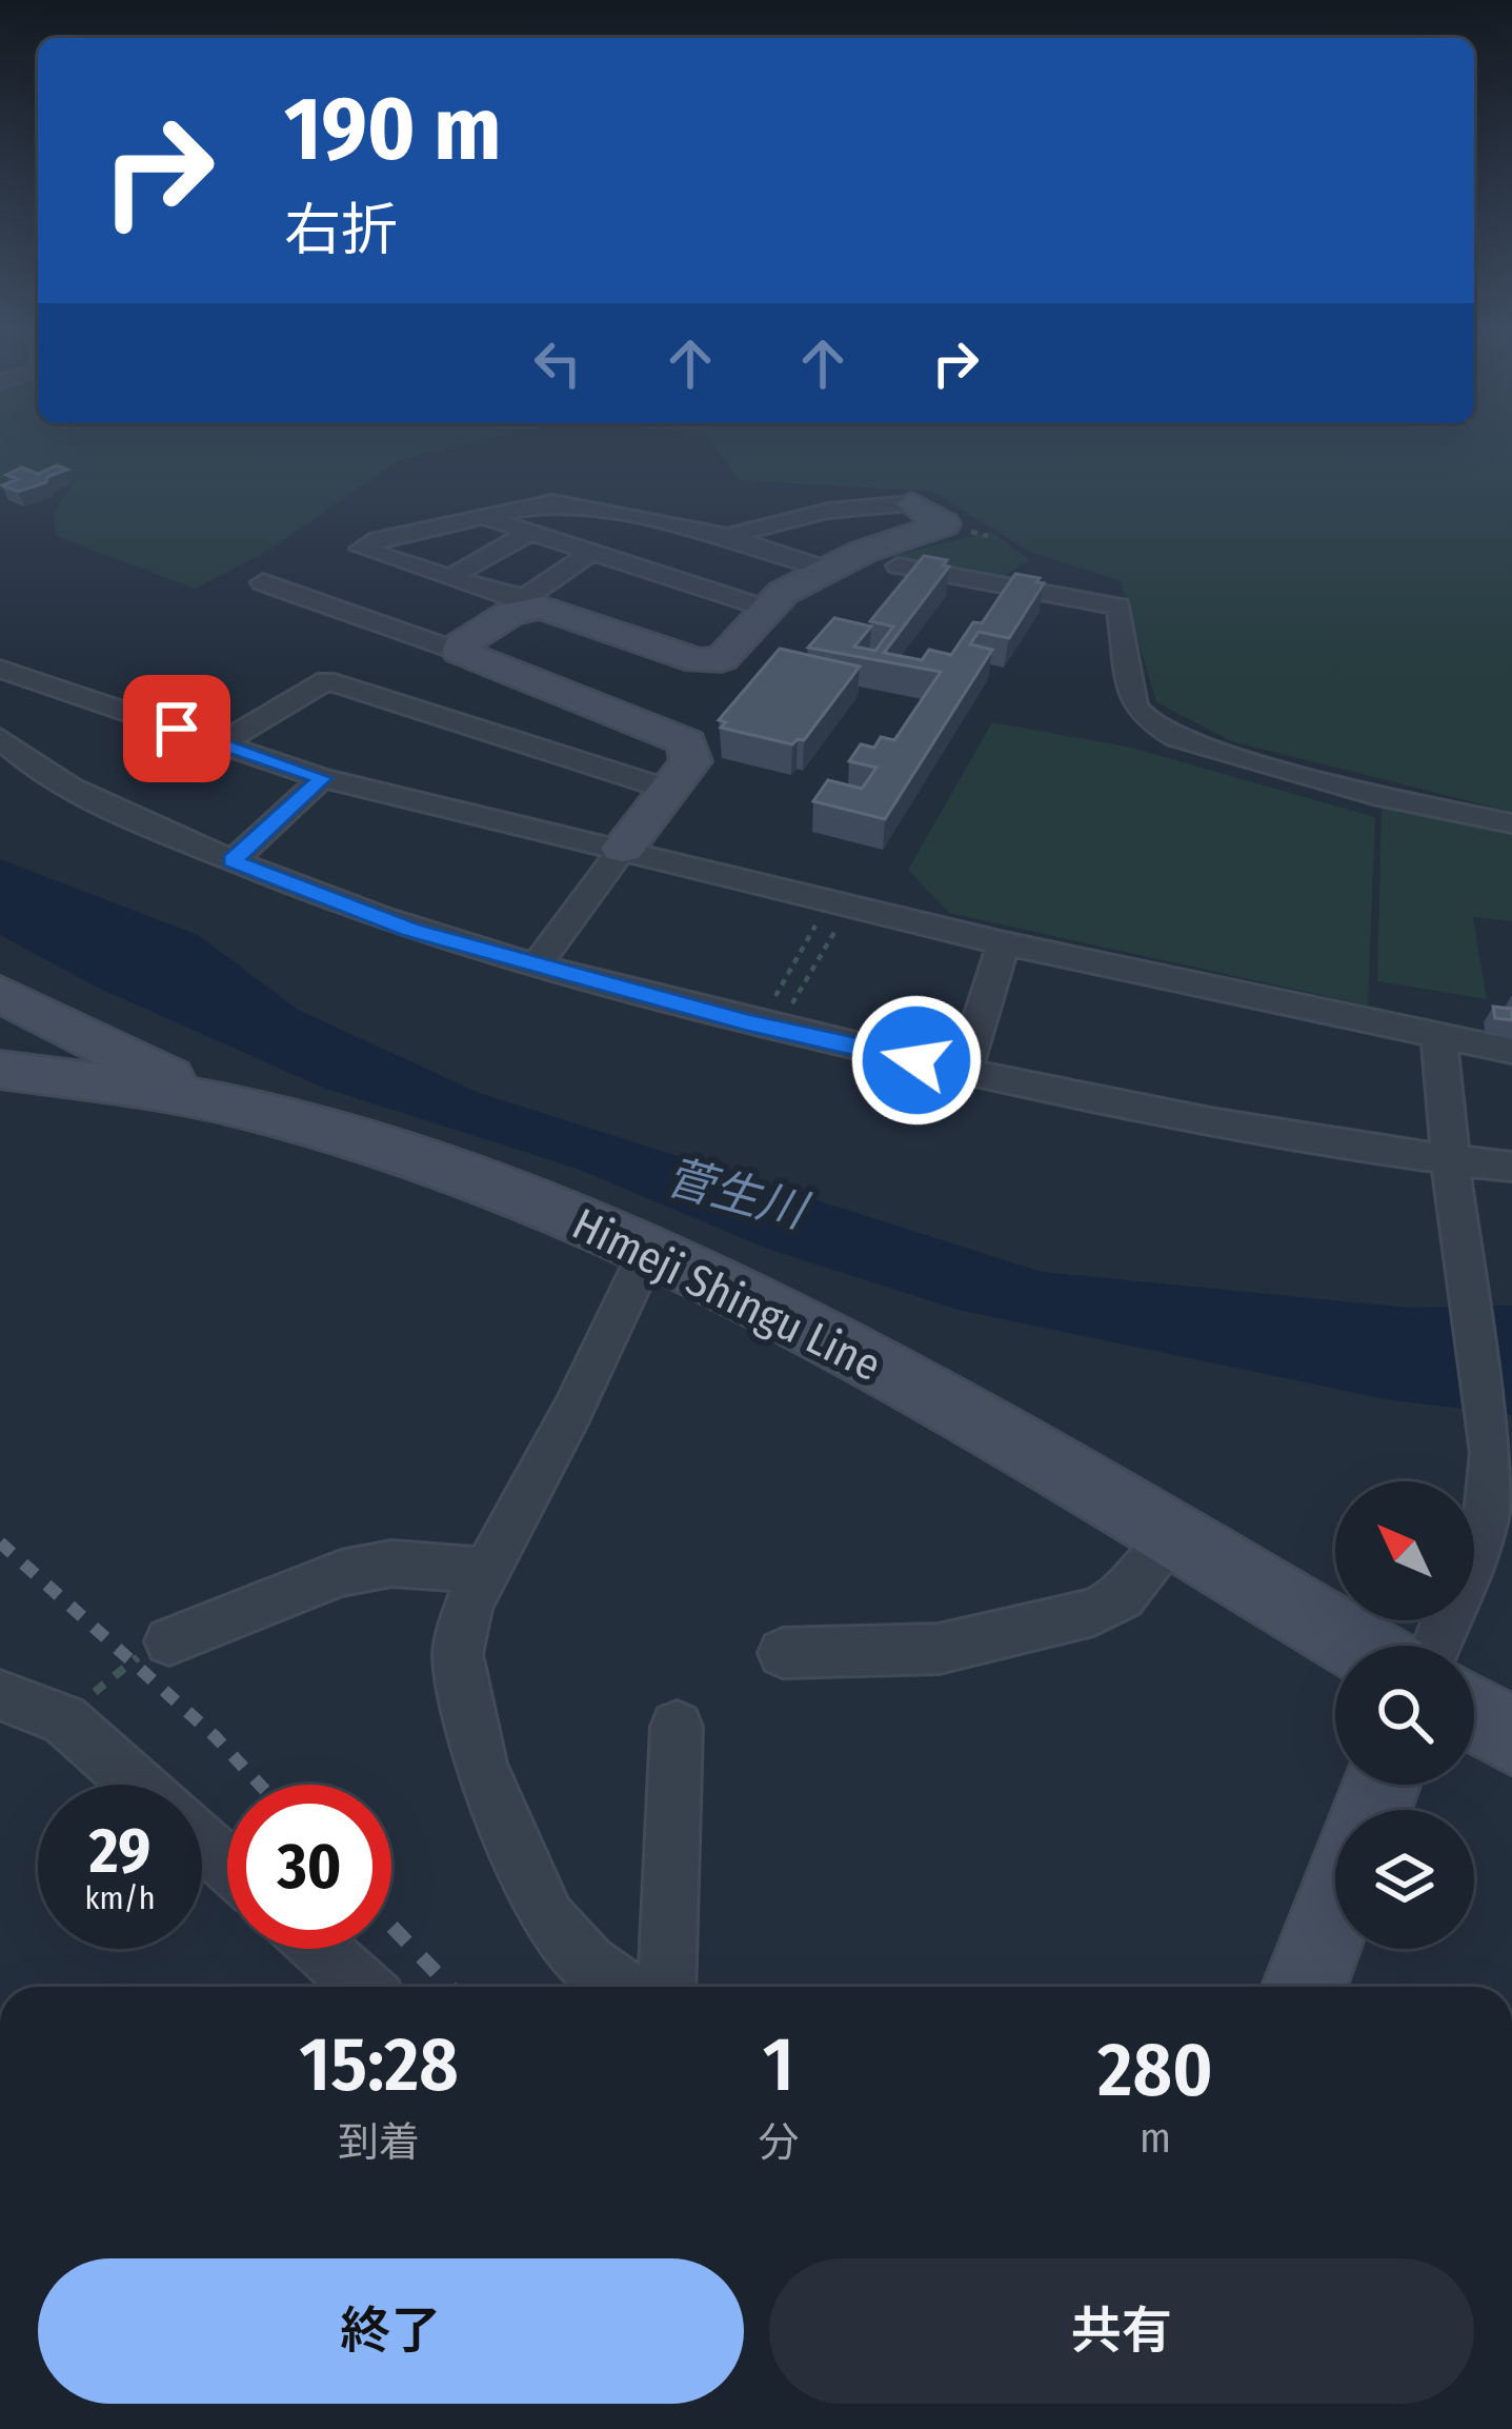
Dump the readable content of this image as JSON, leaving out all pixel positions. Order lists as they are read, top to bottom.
{
  "streets": {
    "main road": ["Himeji Shingu Line"]
  },
  "water": ["菅生川"],
  "north": "top left",
  "page": {
    "turn": ["190 m", "右折"],
    "speed": "29 km/h",
    "limit": "30",
    "eta": [
      "15:28",
      "到着",
      "1",
      "分",
      "280",
      "m"
    ],
    "buttons": ["終了", "共有"]
  }
}
